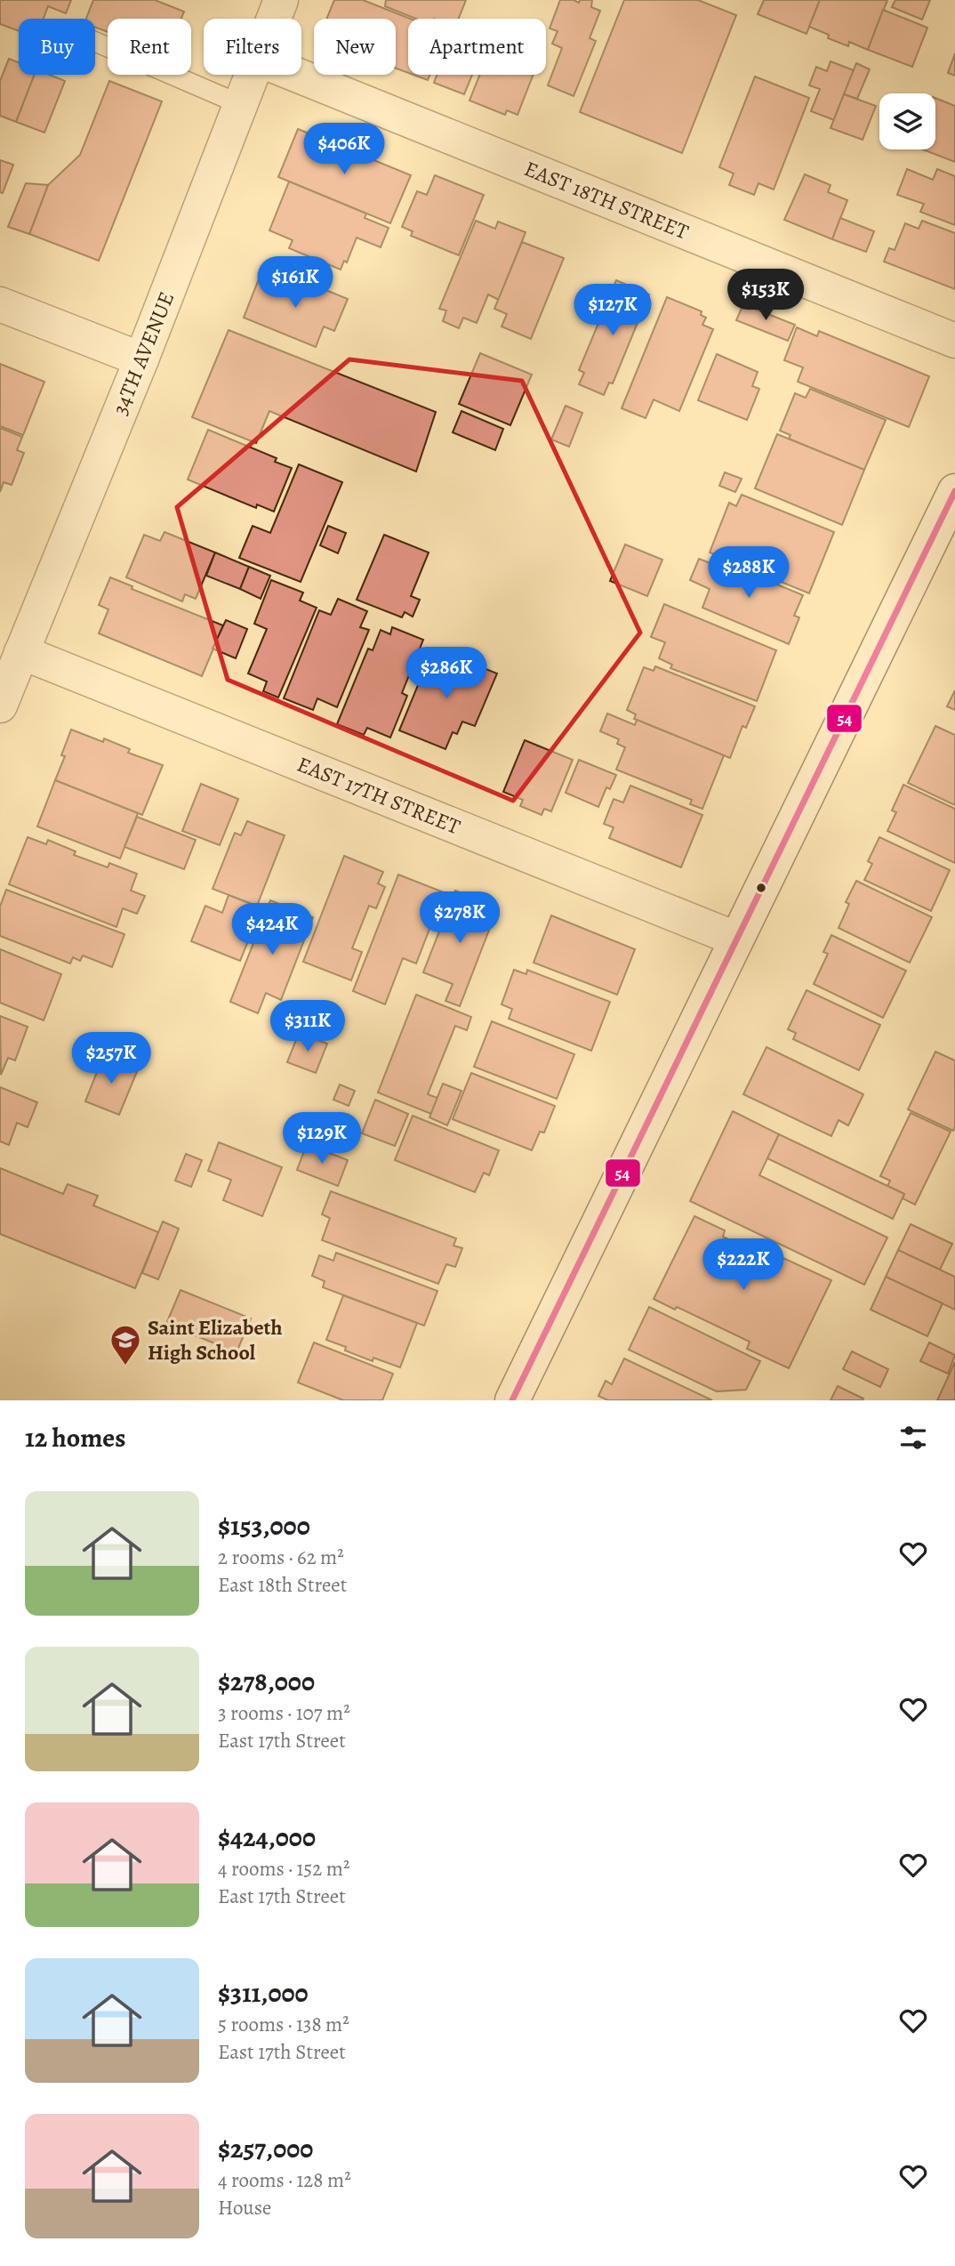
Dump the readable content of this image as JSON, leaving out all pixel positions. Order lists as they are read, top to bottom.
{
  "streets": {
    "street": ["EAST 18TH STREET", "34TH AVENUE", "EAST 17TH STREET"]
  },
  "crossings": [
    ["34TH AVENUE", "EAST 17TH STREET"]
  ],
  "places": {
    "school or university": ["Saint Elizabeth High School"]
  },
  "lines": ["transit line 54"],
  "page": {
    "chip": [
      "Buy",
      "Rent",
      "Filters",
      "New",
      "Apartment"
    ],
    "price": [
      "$406K",
      "$161K",
      "$153K",
      "$127K",
      "$288K",
      "$286K",
      "$278K",
      "$424K",
      "$311K",
      "$257K",
      "$129K",
      "$222K"
    ],
    "heading": "12 homes",
    "list": [
      {
        "name": "$153,000",
        "note": "2 rooms · 62 m² · East 18th Street"
      },
      {
        "name": "$278,000",
        "note": "3 rooms · 107 m² · East 17th Street"
      },
      {
        "name": "$424,000",
        "note": "4 rooms · 152 m² · East 17th Street"
      },
      {
        "name": "$311,000",
        "note": "5 rooms · 138 m² · East 17th Street"
      },
      {
        "name": "$257,000",
        "note": "4 rooms · 128 m² · House"
      }
    ]
  }
}
